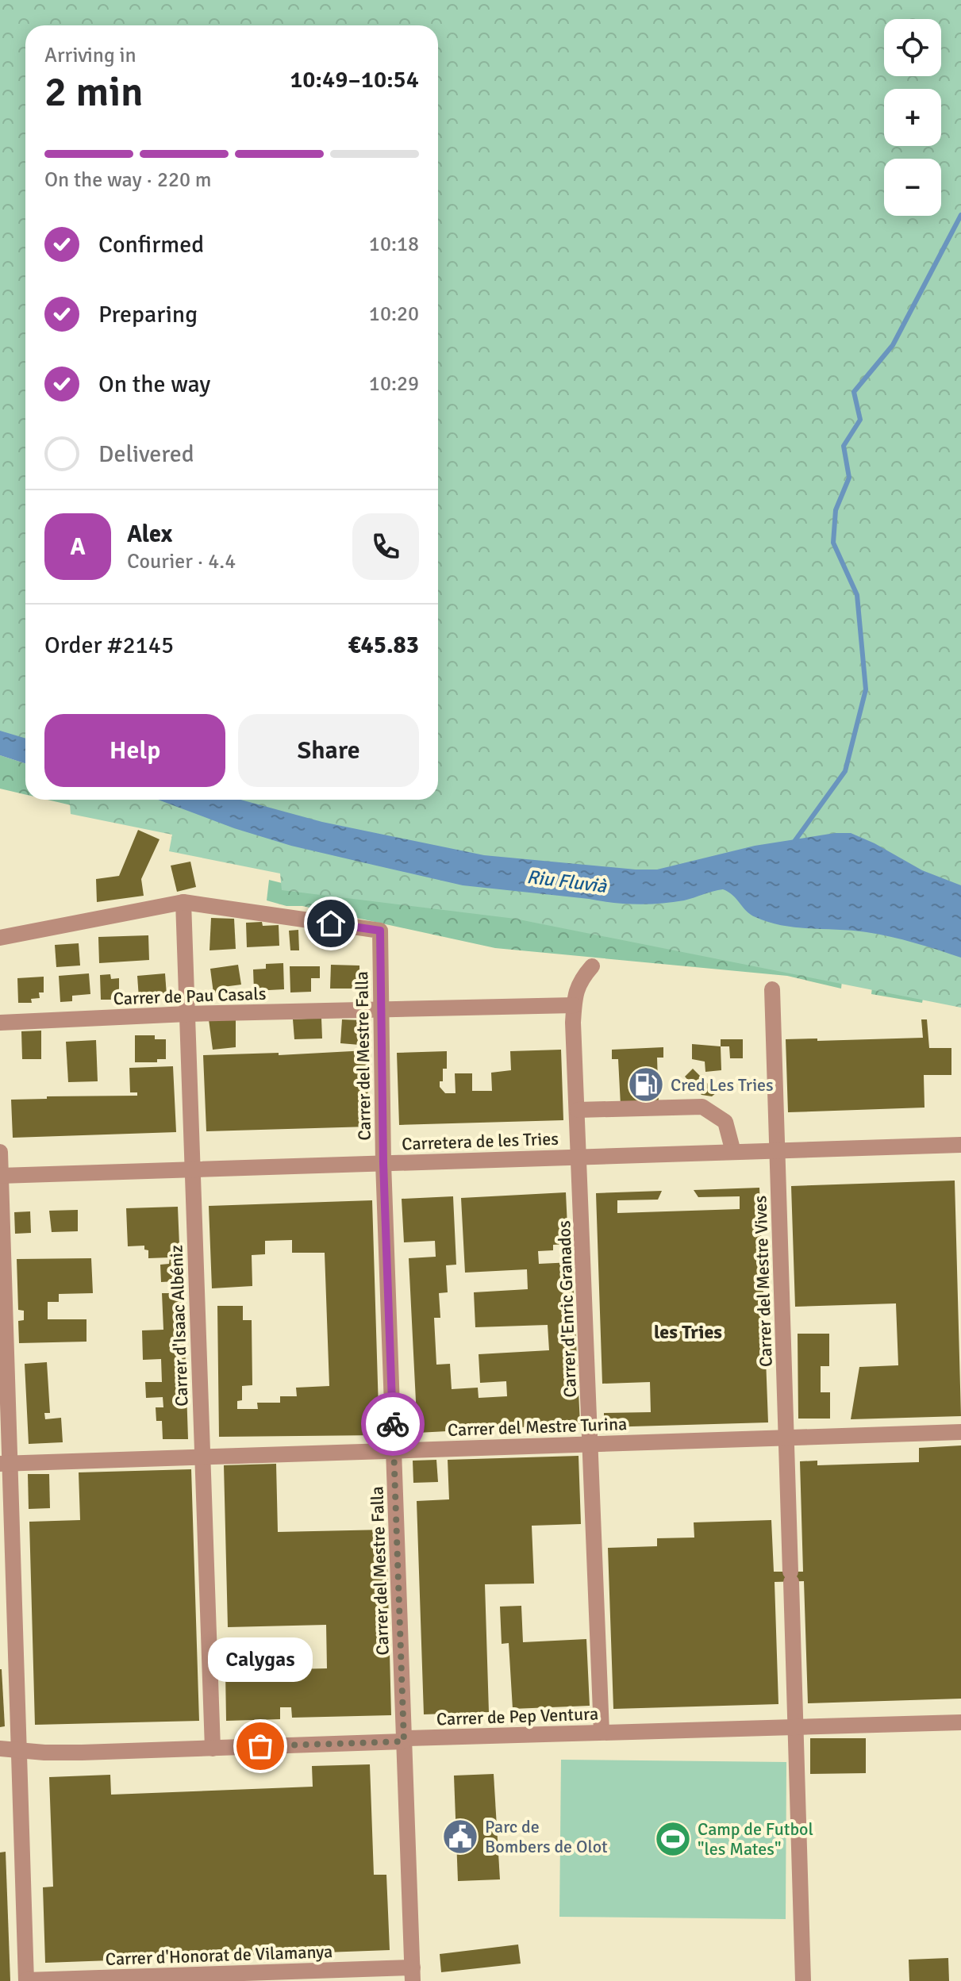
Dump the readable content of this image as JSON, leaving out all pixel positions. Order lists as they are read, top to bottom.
{
  "streets": {
    "street": [
      "Carrer de Pau Casals",
      "Carrer del Mestre Falla",
      "Carretera de les Tries",
      "Carrer del Mestre Vives",
      "Carrer d'Enric Granados",
      "Carrer d'Isaac Albéniz",
      "Carrer del Mestre Turina",
      "Carrer de Pep Ventura",
      "Carrer d'Honorat de Vilamanya"
    ]
  },
  "crossings": [
    ["Carrer de Pau Casals", "Carrer del Mestre Falla"],
    ["Carrer de Pau Casals", "Carrer d'Enric Granados"],
    ["Carrer de Pau Casals", "Carrer d'Isaac Albéniz"],
    ["Carrer del Mestre Falla", "Carretera de les Tries"],
    ["Carrer del Mestre Falla", "Carrer d'Isaac Albéniz"],
    ["Carrer del Mestre Falla", "Carrer del Mestre Turina"],
    ["Carrer del Mestre Falla", "Carrer de Pep Ventura"],
    ["Carrer del Mestre Falla", "Carrer d'Honorat de Vilamanya"],
    ["Carretera de les Tries", "Carrer del Mestre Vives"],
    ["Carretera de les Tries", "Carrer d'Enric Granados"],
    ["Carretera de les Tries", "Carrer d'Isaac Albéniz"],
    ["Carrer del Mestre Vives", "Carrer del Mestre Turina"],
    ["Carrer del Mestre Vives", "Carrer de Pep Ventura"],
    ["Carrer d'Enric Granados", "Carrer del Mestre Turina"],
    ["Carrer d'Enric Granados", "Carrer de Pep Ventura"],
    ["Carrer d'Isaac Albéniz", "Carrer del Mestre Turina"],
    ["Carrer d'Isaac Albéniz", "Carrer de Pep Ventura"]
  ],
  "districts": ["les Tries"],
  "water": ["Riu Fluvià"],
  "places": {
    "fuel station": ["Cred Les Tries"],
    "other": ["Calygas"],
    "public building": ["Parc de Bombers de Olot"],
    "sports": ["Camp de Futbol \"les Mates\""]
  },
  "page": {
    "map_buttons": ["+", "−"],
    "heading": ["2 min", "Arriving in", "10:49–10:54"],
    "panel": [
      "Alex",
      "Courier · 4.4",
      "Order #2145",
      "€45.83"
    ],
    "bar": "On the way · 220 m",
    "list": [
      ["Confirmed", "10:18"],
      ["Preparing", "10:20"],
      ["On the way", "10:29"],
      "Delivered"
    ],
    "round": "A",
    "buttons": ["Help", "Share"],
    "bubble": "Calygas"
  }
}
